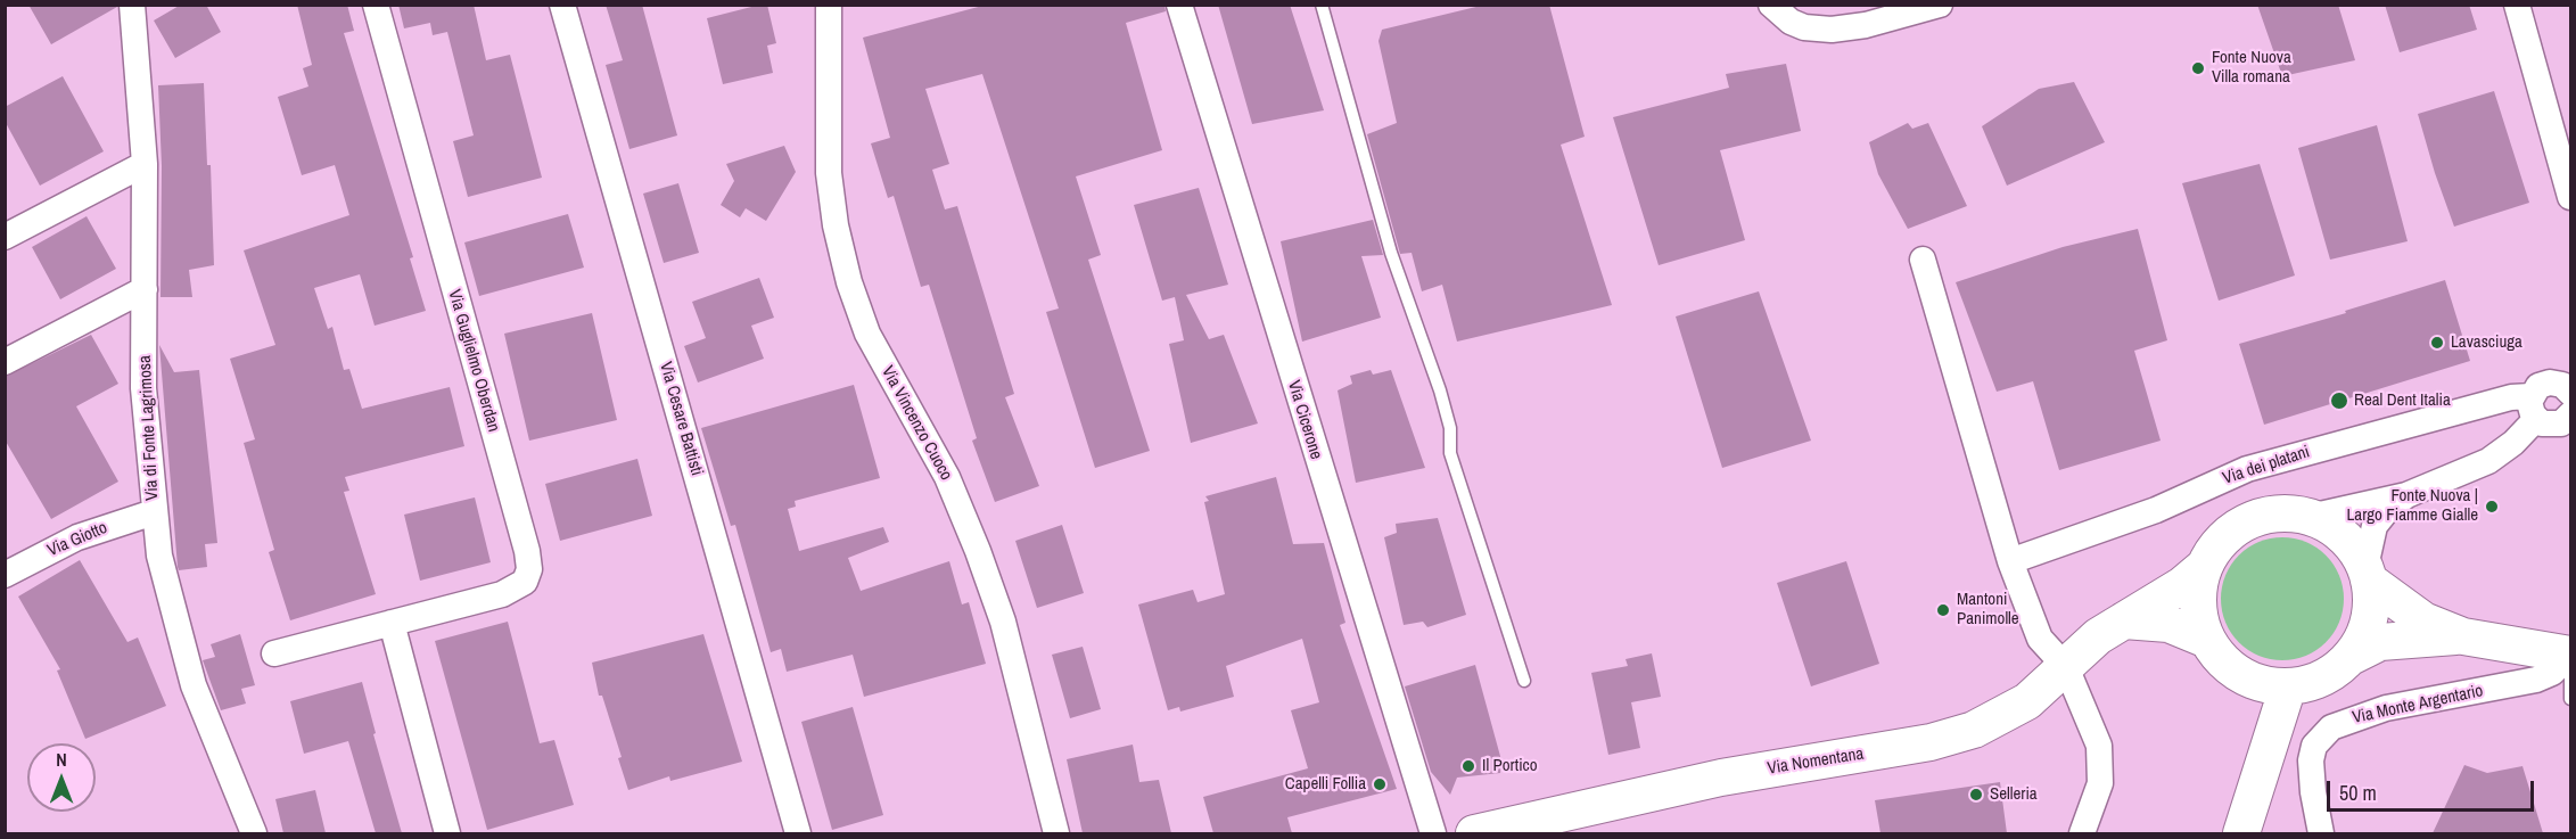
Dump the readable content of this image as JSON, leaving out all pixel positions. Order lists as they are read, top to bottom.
{
  "streets": {
    "main road": ["Via Nomentana"],
    "street": [
      "Via Guglielmo Oberdan",
      "Via Cesare Battisti",
      "Via Cicerone",
      "Via Vincenzo Cuoco",
      "Via di Fonte Lagrimosa",
      "Via dei platani",
      "Via Giotto",
      "Via Monte Argentario"
    ]
  },
  "crossings": [
    ["Via di Fonte Lagrimosa", "Via Giotto"]
  ],
  "places": [
    "Fonte Nuova Villa romana",
    "Lavasciuga",
    "Real Dent Italia",
    "Fonte Nuova | Largo Fiamme Gialle",
    "Mantoni Panimolle",
    "Il Portico",
    "Capelli Follia",
    "Selleria"
  ],
  "scale_bar": "50 m",
  "north": "top"
}
